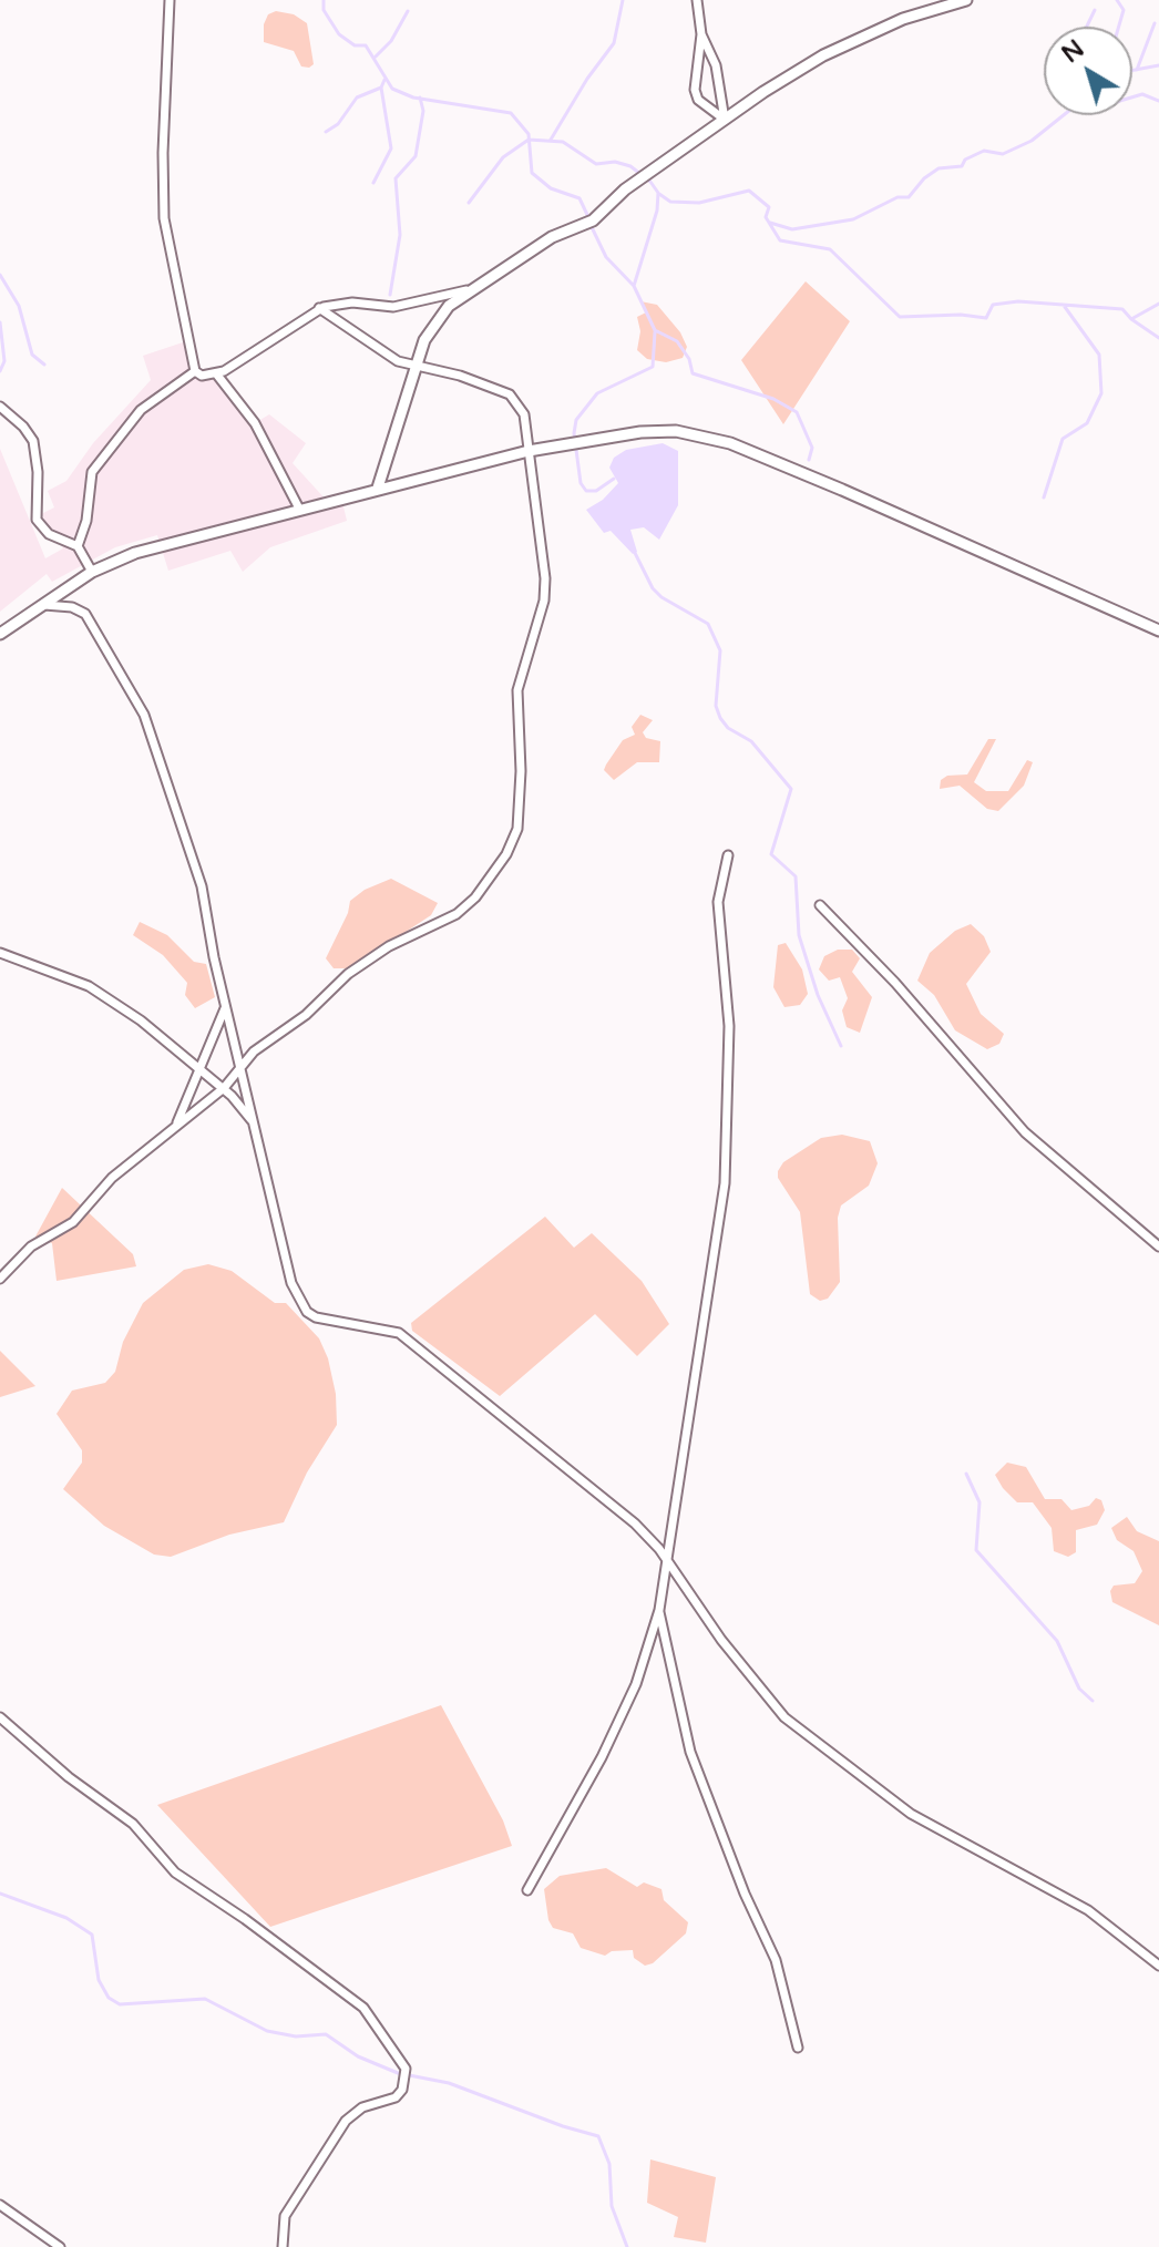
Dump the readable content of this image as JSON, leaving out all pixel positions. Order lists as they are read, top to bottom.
{
  "north": "top left"
}
